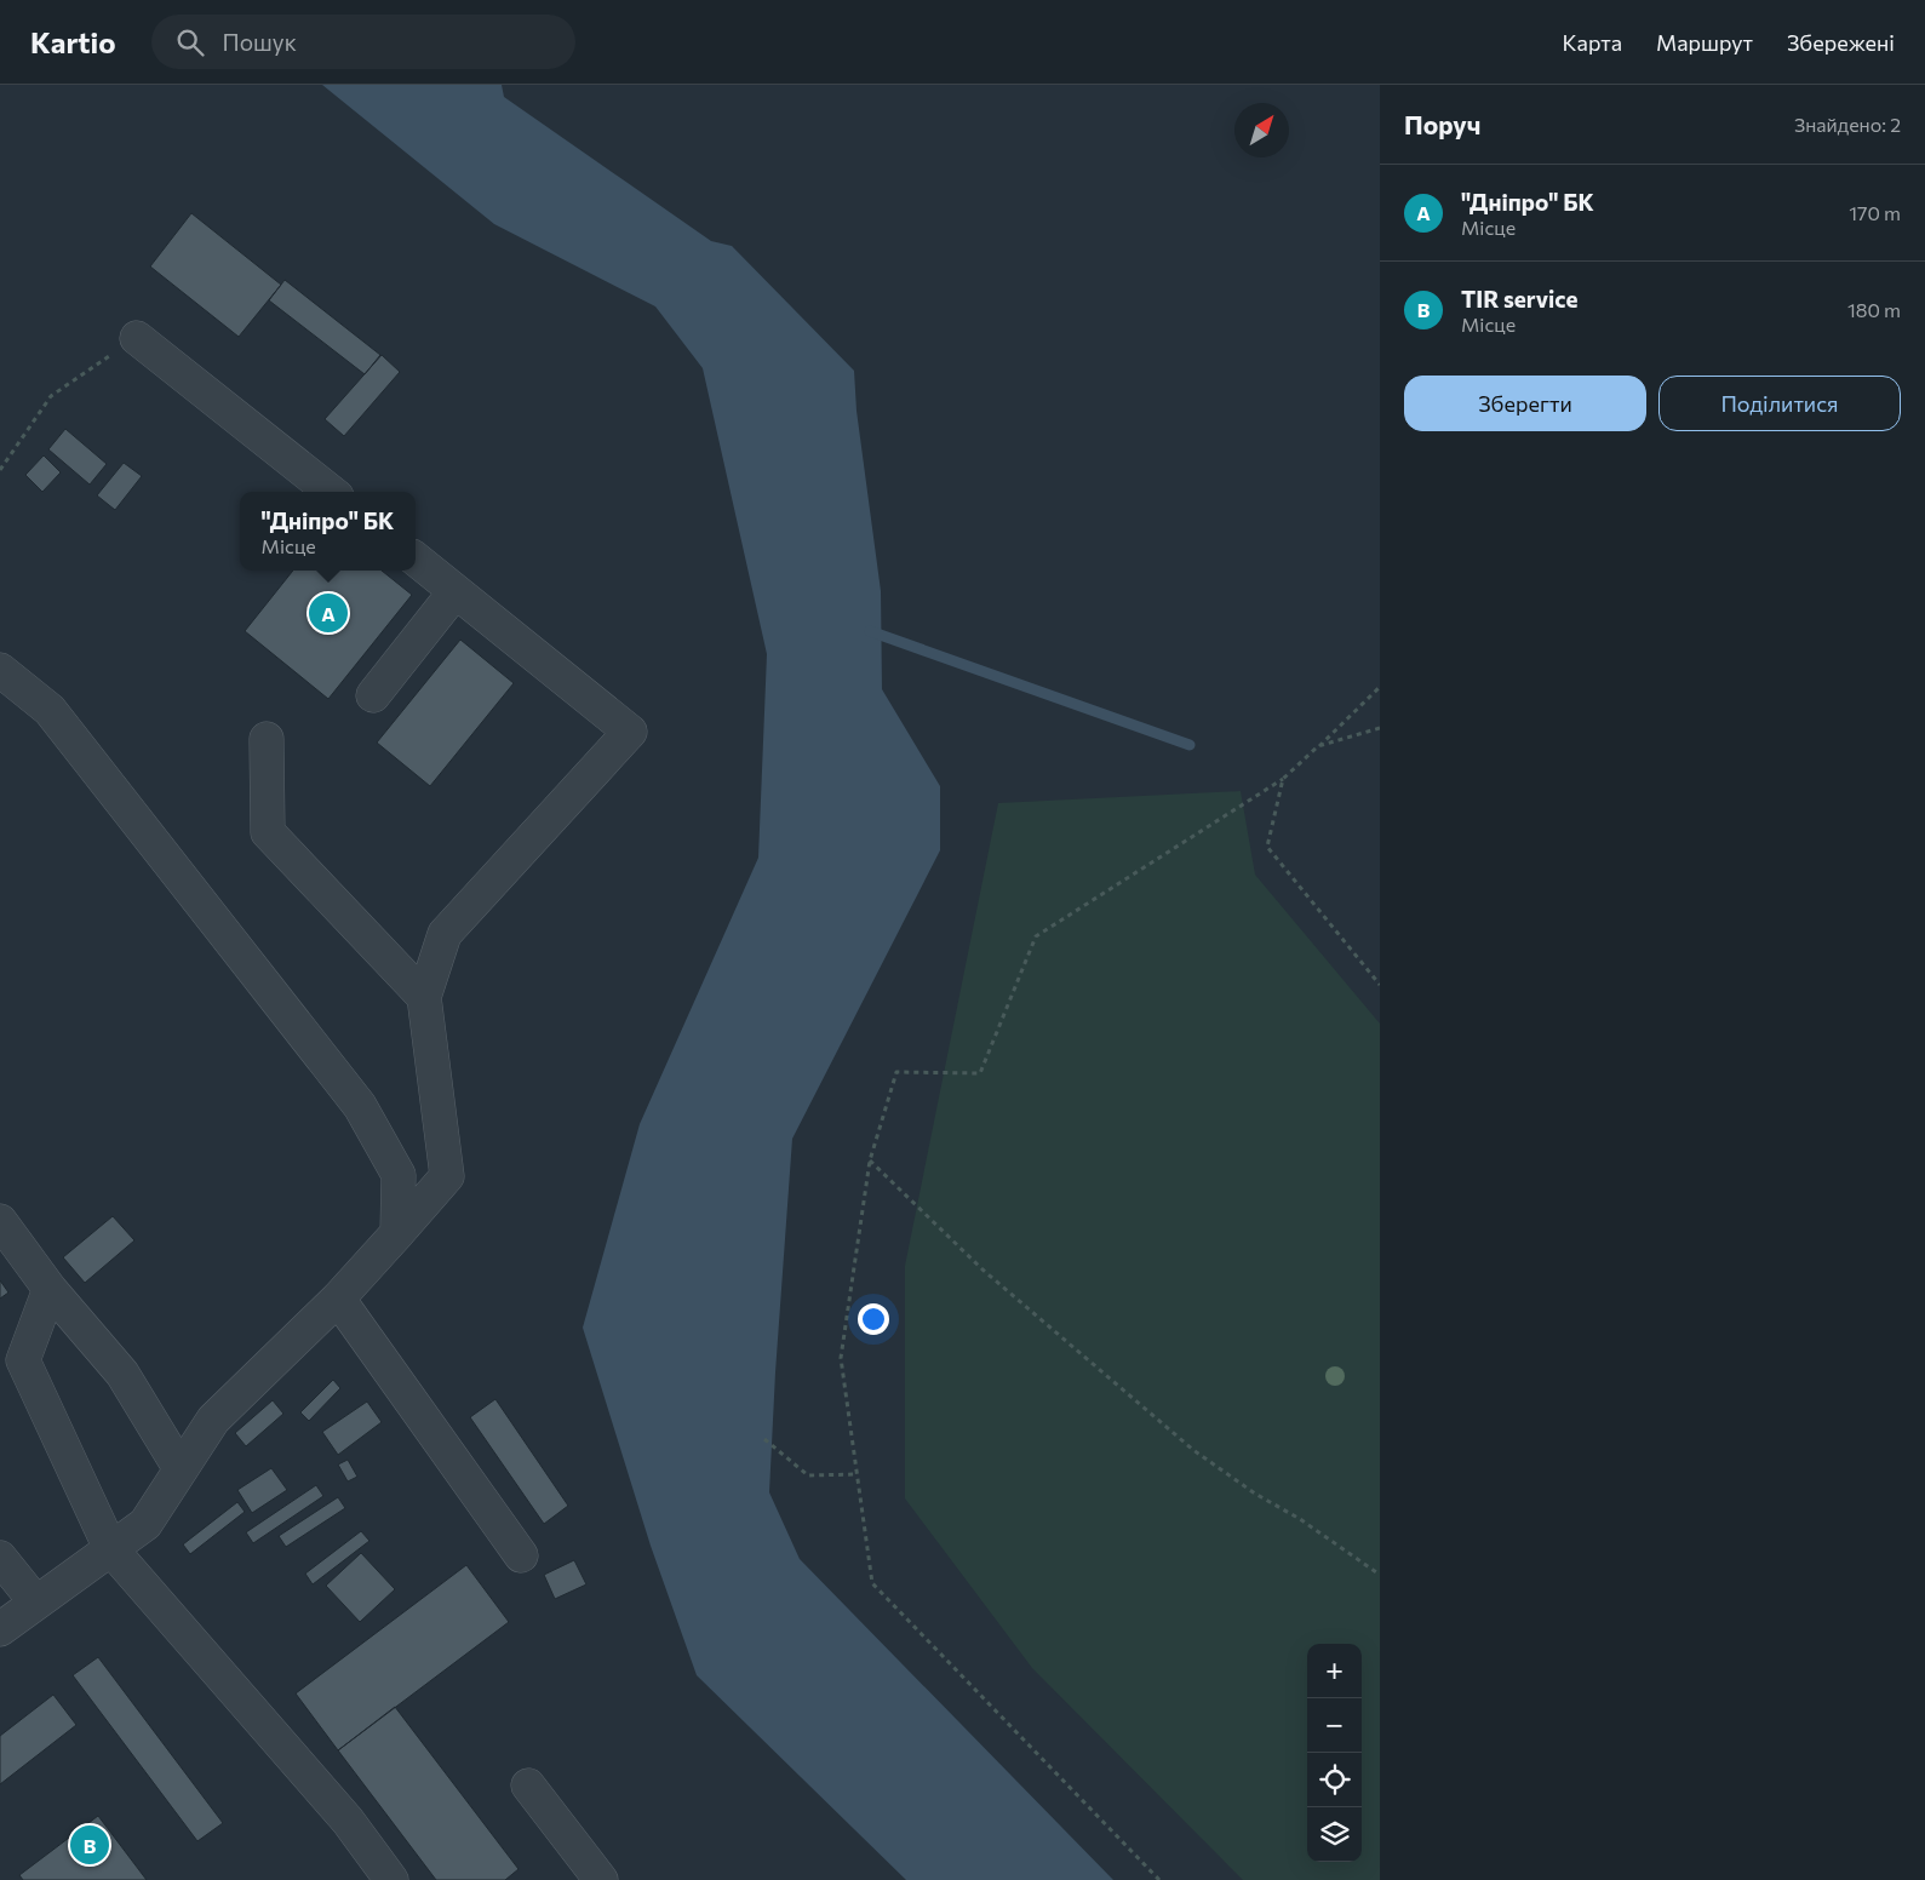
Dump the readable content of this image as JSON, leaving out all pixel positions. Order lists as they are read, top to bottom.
{
  "north": "top right",
  "page": {
    "header": "Kartio",
    "search": "Пошук",
    "nav": ["Карта", "Маршрут", "Збережені"],
    "heading": ["Поруч", "Знайдено: 2"],
    "list": [
      {
        "mark": "A",
        "name": "\"Дніпро\" БК",
        "note": "Місце",
        "value": "170 m"
      },
      {
        "mark": "B",
        "name": "TIR service",
        "note": "Місце",
        "value": "180 m"
      }
    ],
    "buttons": ["Зберегти", "Поділитися"],
    "popup": ["\"Дніпро\" БК", "Місце"],
    "pins": ["A", "B"],
    "map_buttons": ["+", "−"]
  }
}
